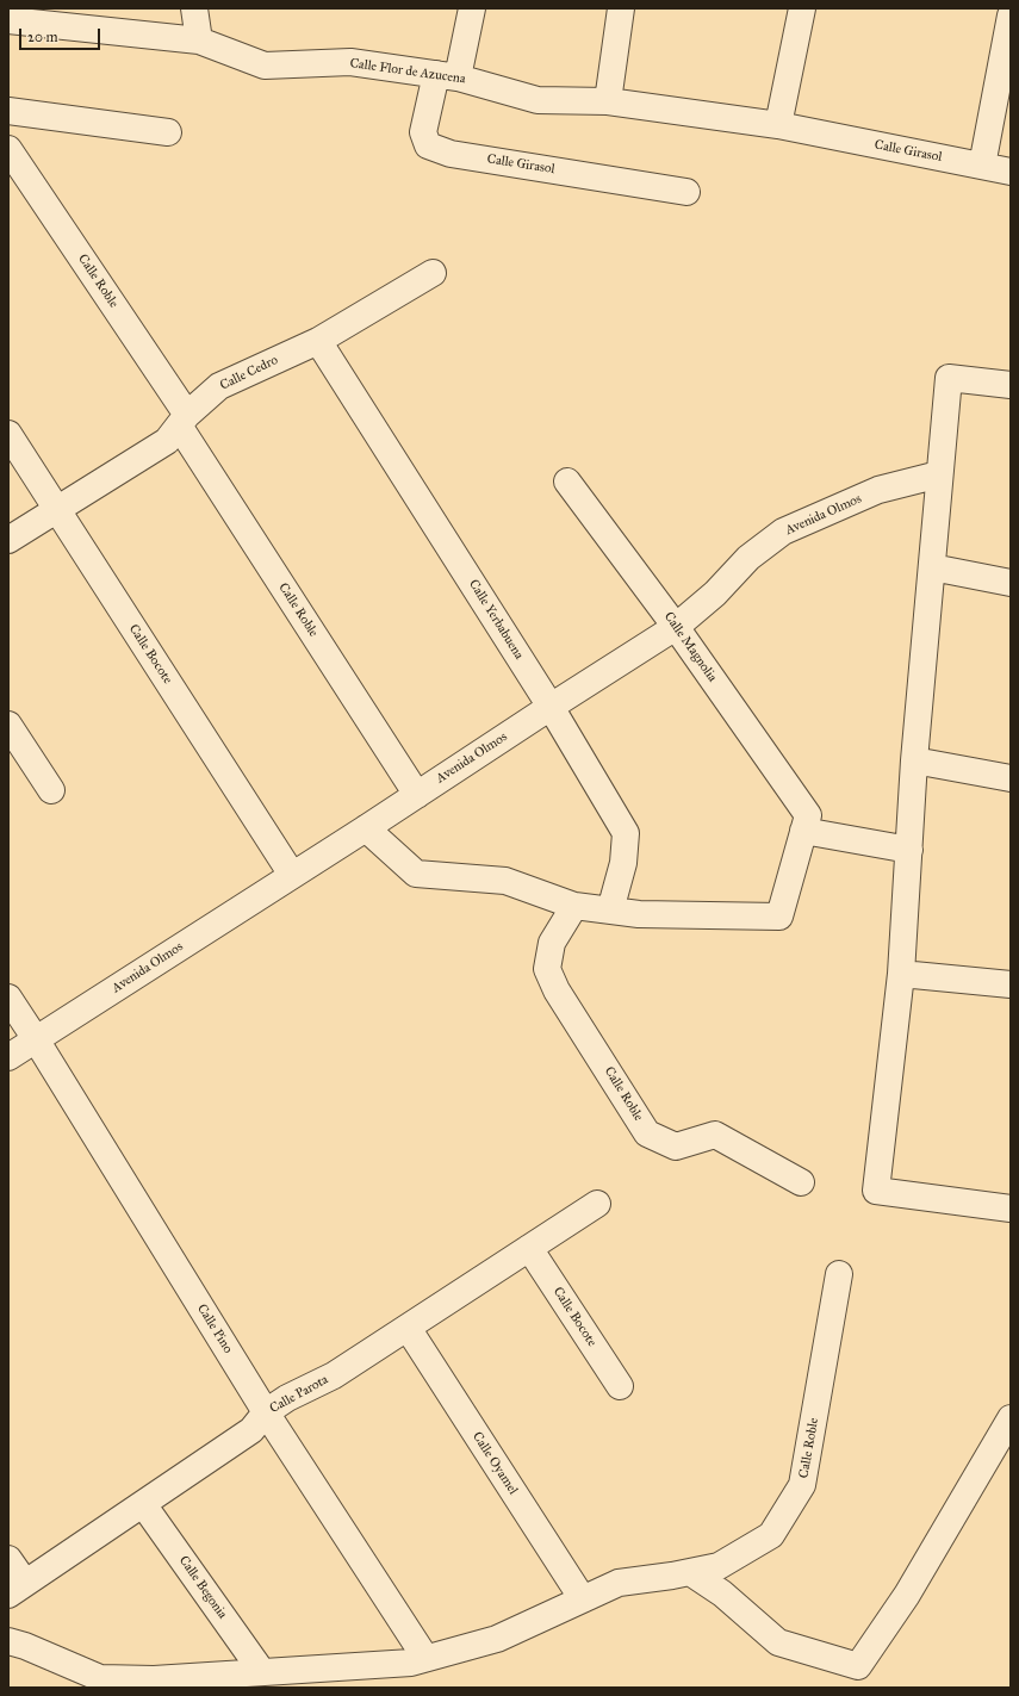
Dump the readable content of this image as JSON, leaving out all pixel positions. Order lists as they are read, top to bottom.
{
  "streets": {
    "street": [
      "Calle Flor de Azucena",
      "Calle Girasol",
      "Calle Roble",
      "Calle Cedro",
      "Avenida Olmos",
      "Calle Yerbabuena",
      "Calle Magnolia",
      "Calle Bocote",
      "Calle Pino",
      "Calle Parota",
      "Calle Oyamel",
      "Calle Begonia"
    ]
  },
  "crossings": [
    ["Calle Flor de Azucena", "Calle Girasol"],
    ["Calle Roble", "Calle Cedro"],
    ["Calle Roble", "Avenida Olmos"],
    ["Calle Roble", "Calle Pino"],
    ["Calle Roble", "Calle Oyamel"],
    ["Calle Roble", "Calle Begonia"],
    ["Calle Cedro", "Calle Yerbabuena"],
    ["Calle Cedro", "Calle Bocote"],
    ["Avenida Olmos", "Calle Yerbabuena"],
    ["Avenida Olmos", "Calle Magnolia"],
    ["Avenida Olmos", "Calle Bocote"],
    ["Avenida Olmos", "Calle Pino"],
    ["Calle Bocote", "Calle Parota"],
    ["Calle Pino", "Calle Parota"],
    ["Calle Parota", "Calle Oyamel"],
    ["Calle Parota", "Calle Begonia"]
  ],
  "scale_bar": "20 m"
}
